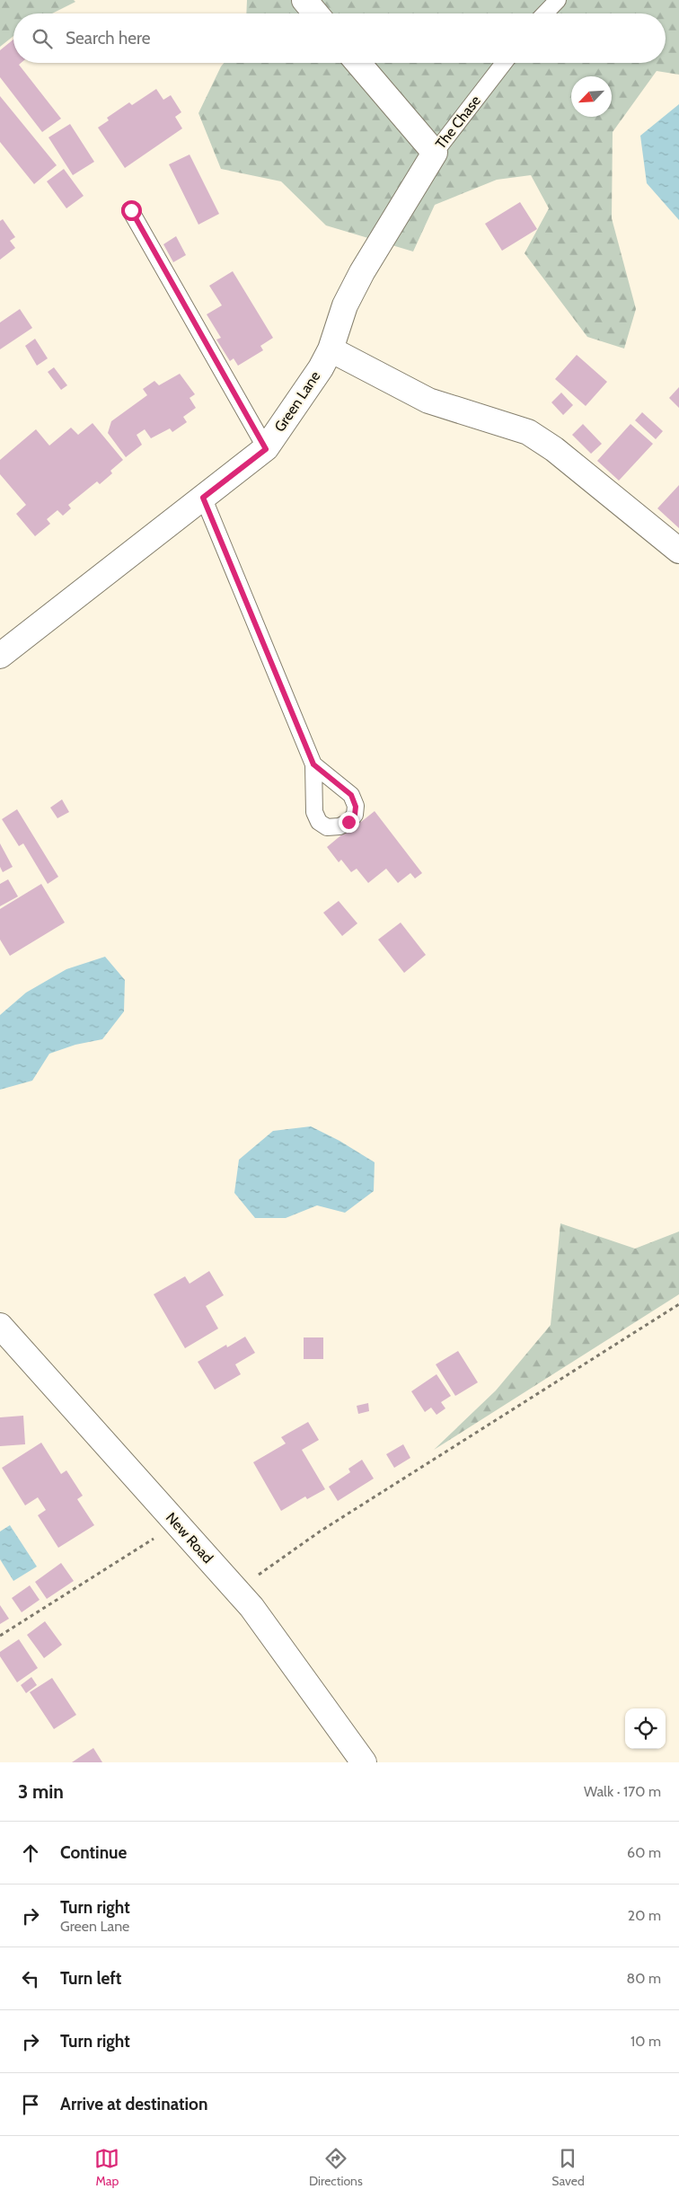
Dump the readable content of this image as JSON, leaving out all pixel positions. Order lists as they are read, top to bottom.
{
  "streets": {
    "street": ["The Chase", "Green Lane", "New Road"]
  },
  "crossings": [
    ["The Chase", "Green Lane"]
  ],
  "north": "bottom left",
  "page": {
    "search": "Search here",
    "heading": ["3 min", "Walk · 170 m"],
    "list": [
      ["Continue", "60 m"],
      ["Turn right", "Green Lane", "20 m"],
      ["Turn left", "80 m"],
      ["Turn right", "10 m"],
      "Arrive at destination"
    ],
    "nav": ["Map", "Directions", "Saved"]
  }
}
